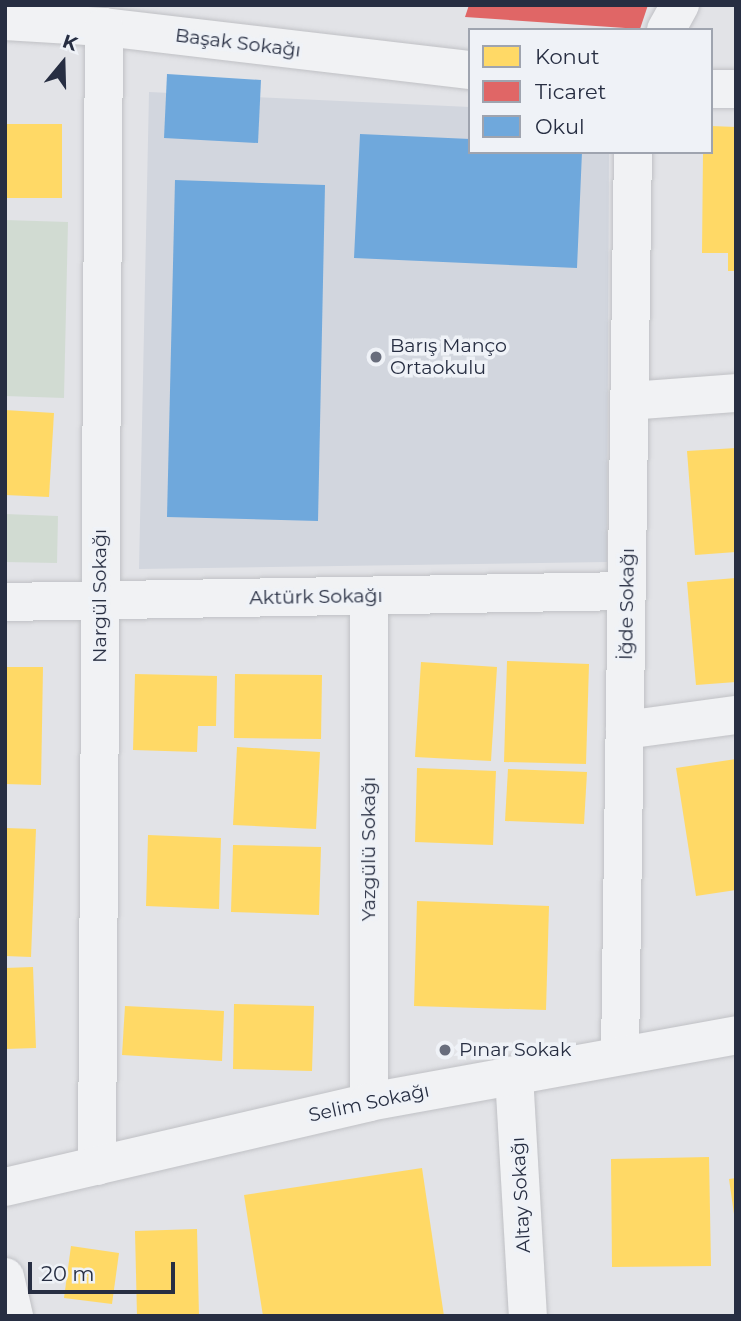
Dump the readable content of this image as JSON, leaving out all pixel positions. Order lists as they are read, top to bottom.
{
  "streets": {
    "street": [
      "Başak Sokağı",
      "Nargül Sokağı",
      "Aktürk Sokağı",
      "İğde Sokağı",
      "Yazgülü Sokağı",
      "Selim Sokağı",
      "Altay Sokağı"
    ]
  },
  "crossings": [
    ["Başak Sokağı", "Nargül Sokağı"],
    ["Nargül Sokağı", "Aktürk Sokağı"],
    ["Nargül Sokağı", "Selim Sokağı"],
    ["Aktürk Sokağı", "İğde Sokağı"],
    ["Aktürk Sokağı", "Yazgülü Sokağı"],
    ["İğde Sokağı", "Selim Sokağı"],
    ["Yazgülü Sokağı", "Selim Sokağı"],
    ["Selim Sokağı", "Altay Sokağı"]
  ],
  "places": ["Barış Manço Ortaokulu", "Pınar Sokak"],
  "legend": ["Konut", "Ticaret", "Okul"],
  "scale_bar": "20 m",
  "north": "top"
}
